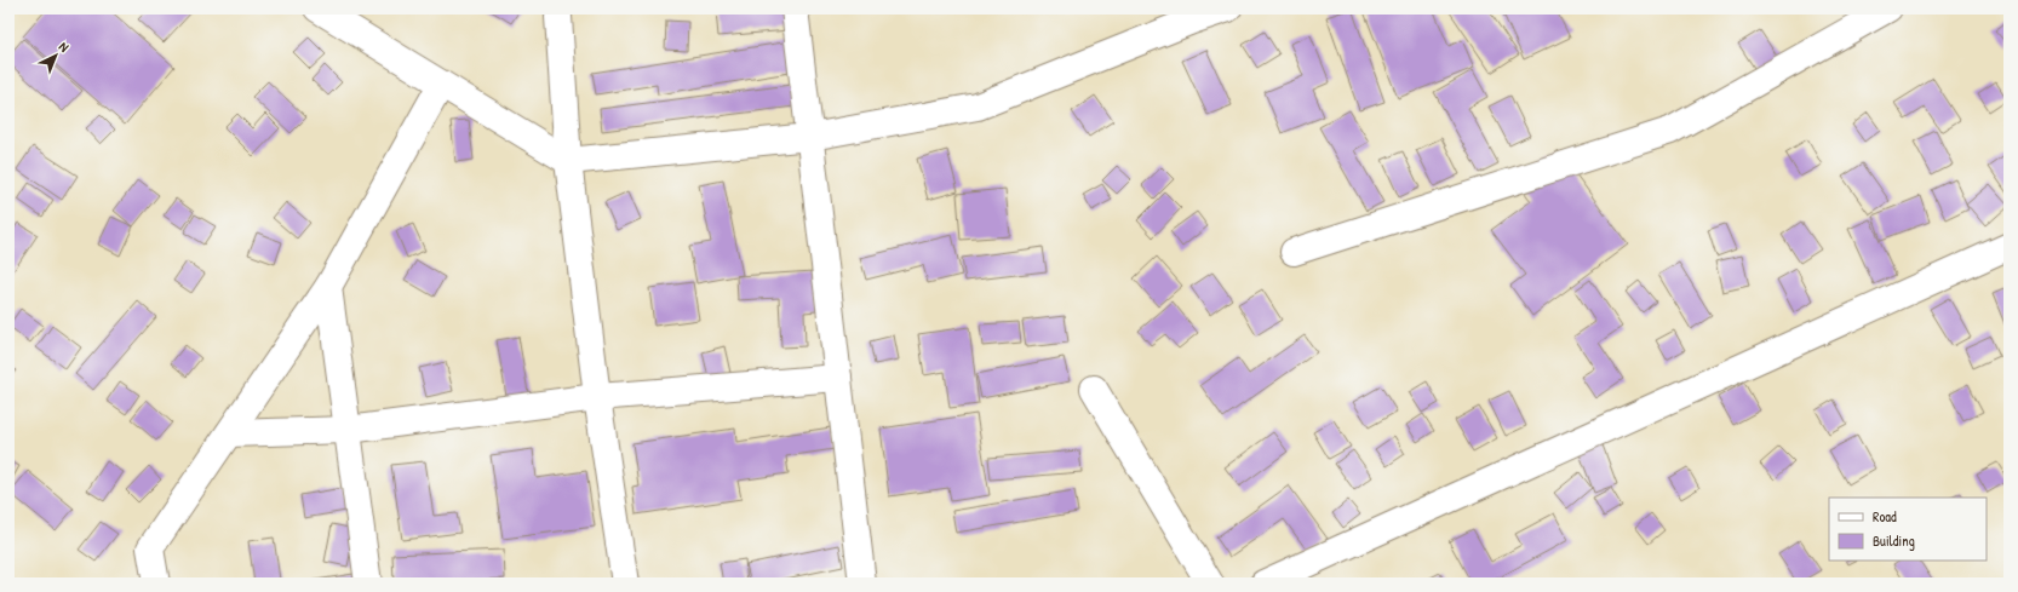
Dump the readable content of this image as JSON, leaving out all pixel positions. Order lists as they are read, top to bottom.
{
  "legend": ["Road", "Building"],
  "north": "top right"
}
